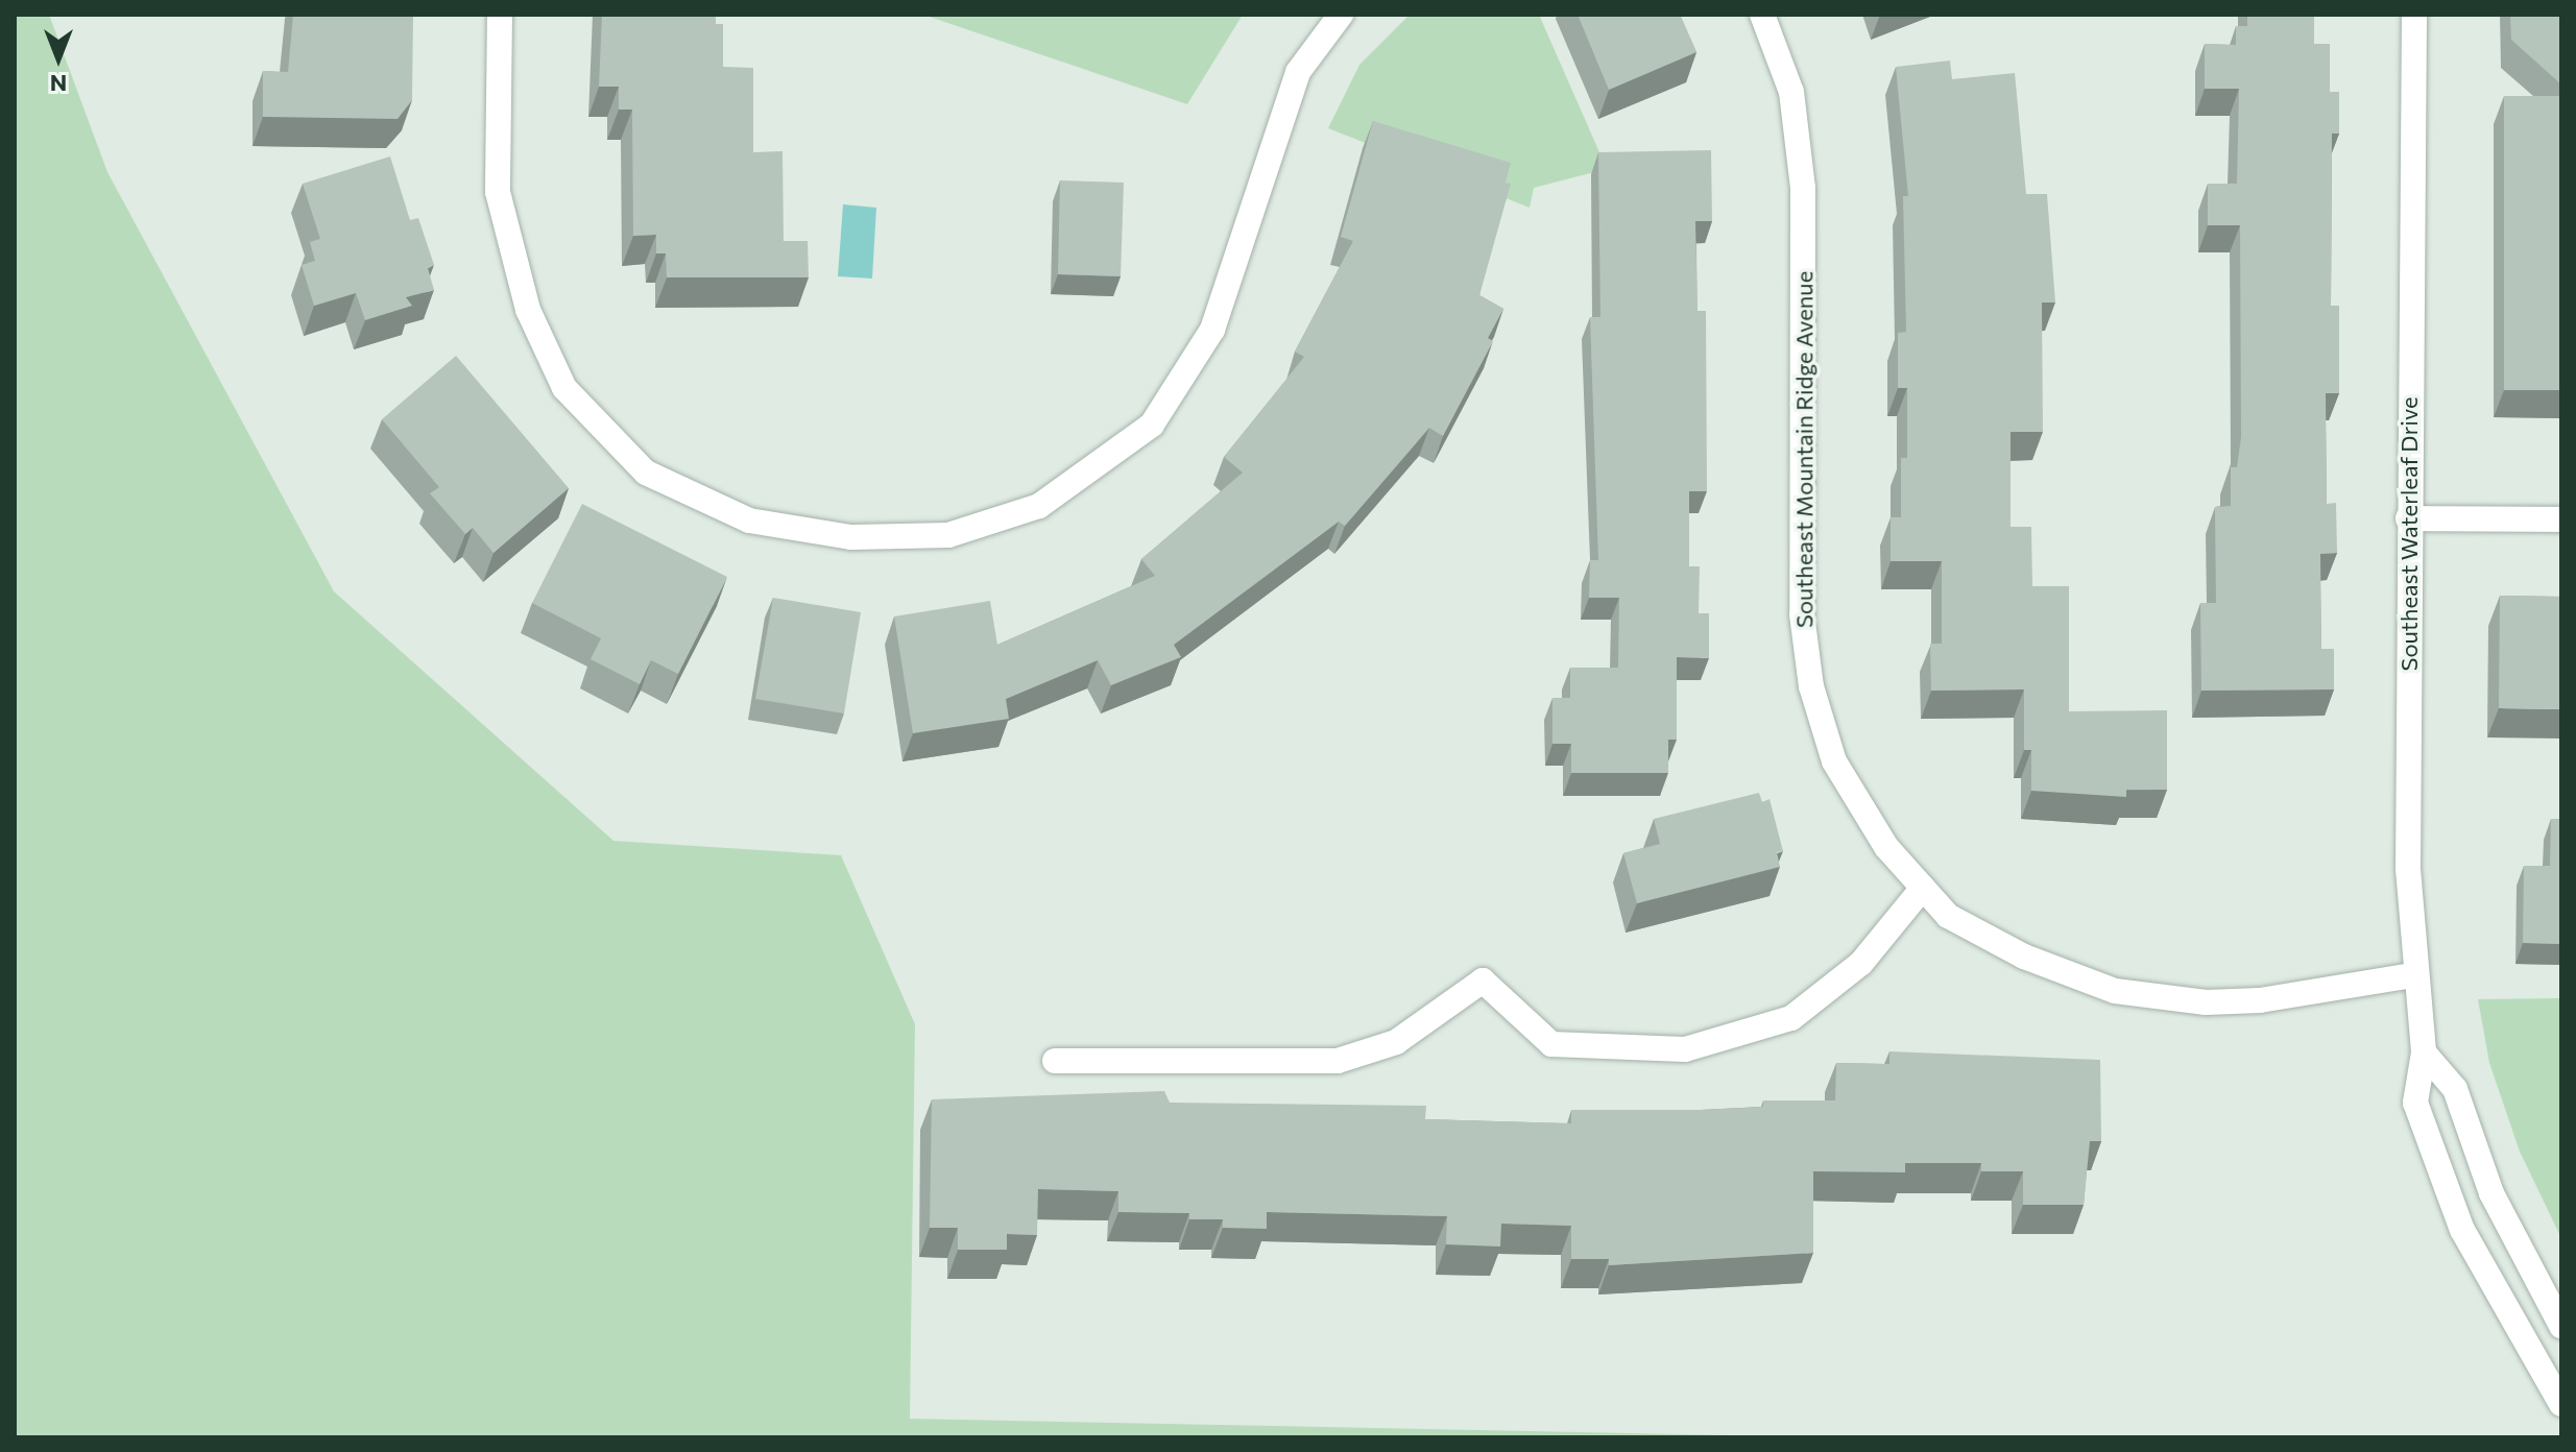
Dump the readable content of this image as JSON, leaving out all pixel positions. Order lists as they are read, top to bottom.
{
  "streets": {
    "street": ["Southeast Mountain Ridge Avenue", "Southeast Waterleaf Drive"]
  },
  "crossings": [
    ["Southeast Mountain Ridge Avenue", "Southeast Waterleaf Drive"]
  ],
  "north": "bottom"
}
